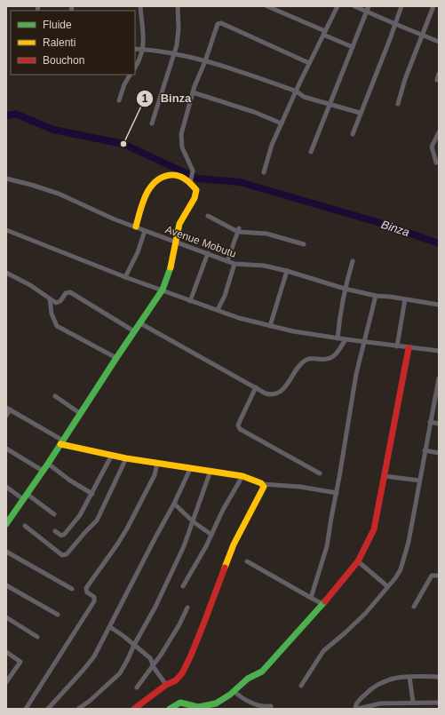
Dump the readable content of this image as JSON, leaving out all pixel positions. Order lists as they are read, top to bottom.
{
  "streets": {
    "street": ["Avenue Mobutu"]
  },
  "water": ["Binza"],
  "places": ["Binza"],
  "legend": ["Fluide", "Ralenti", "Bouchon"]
}
